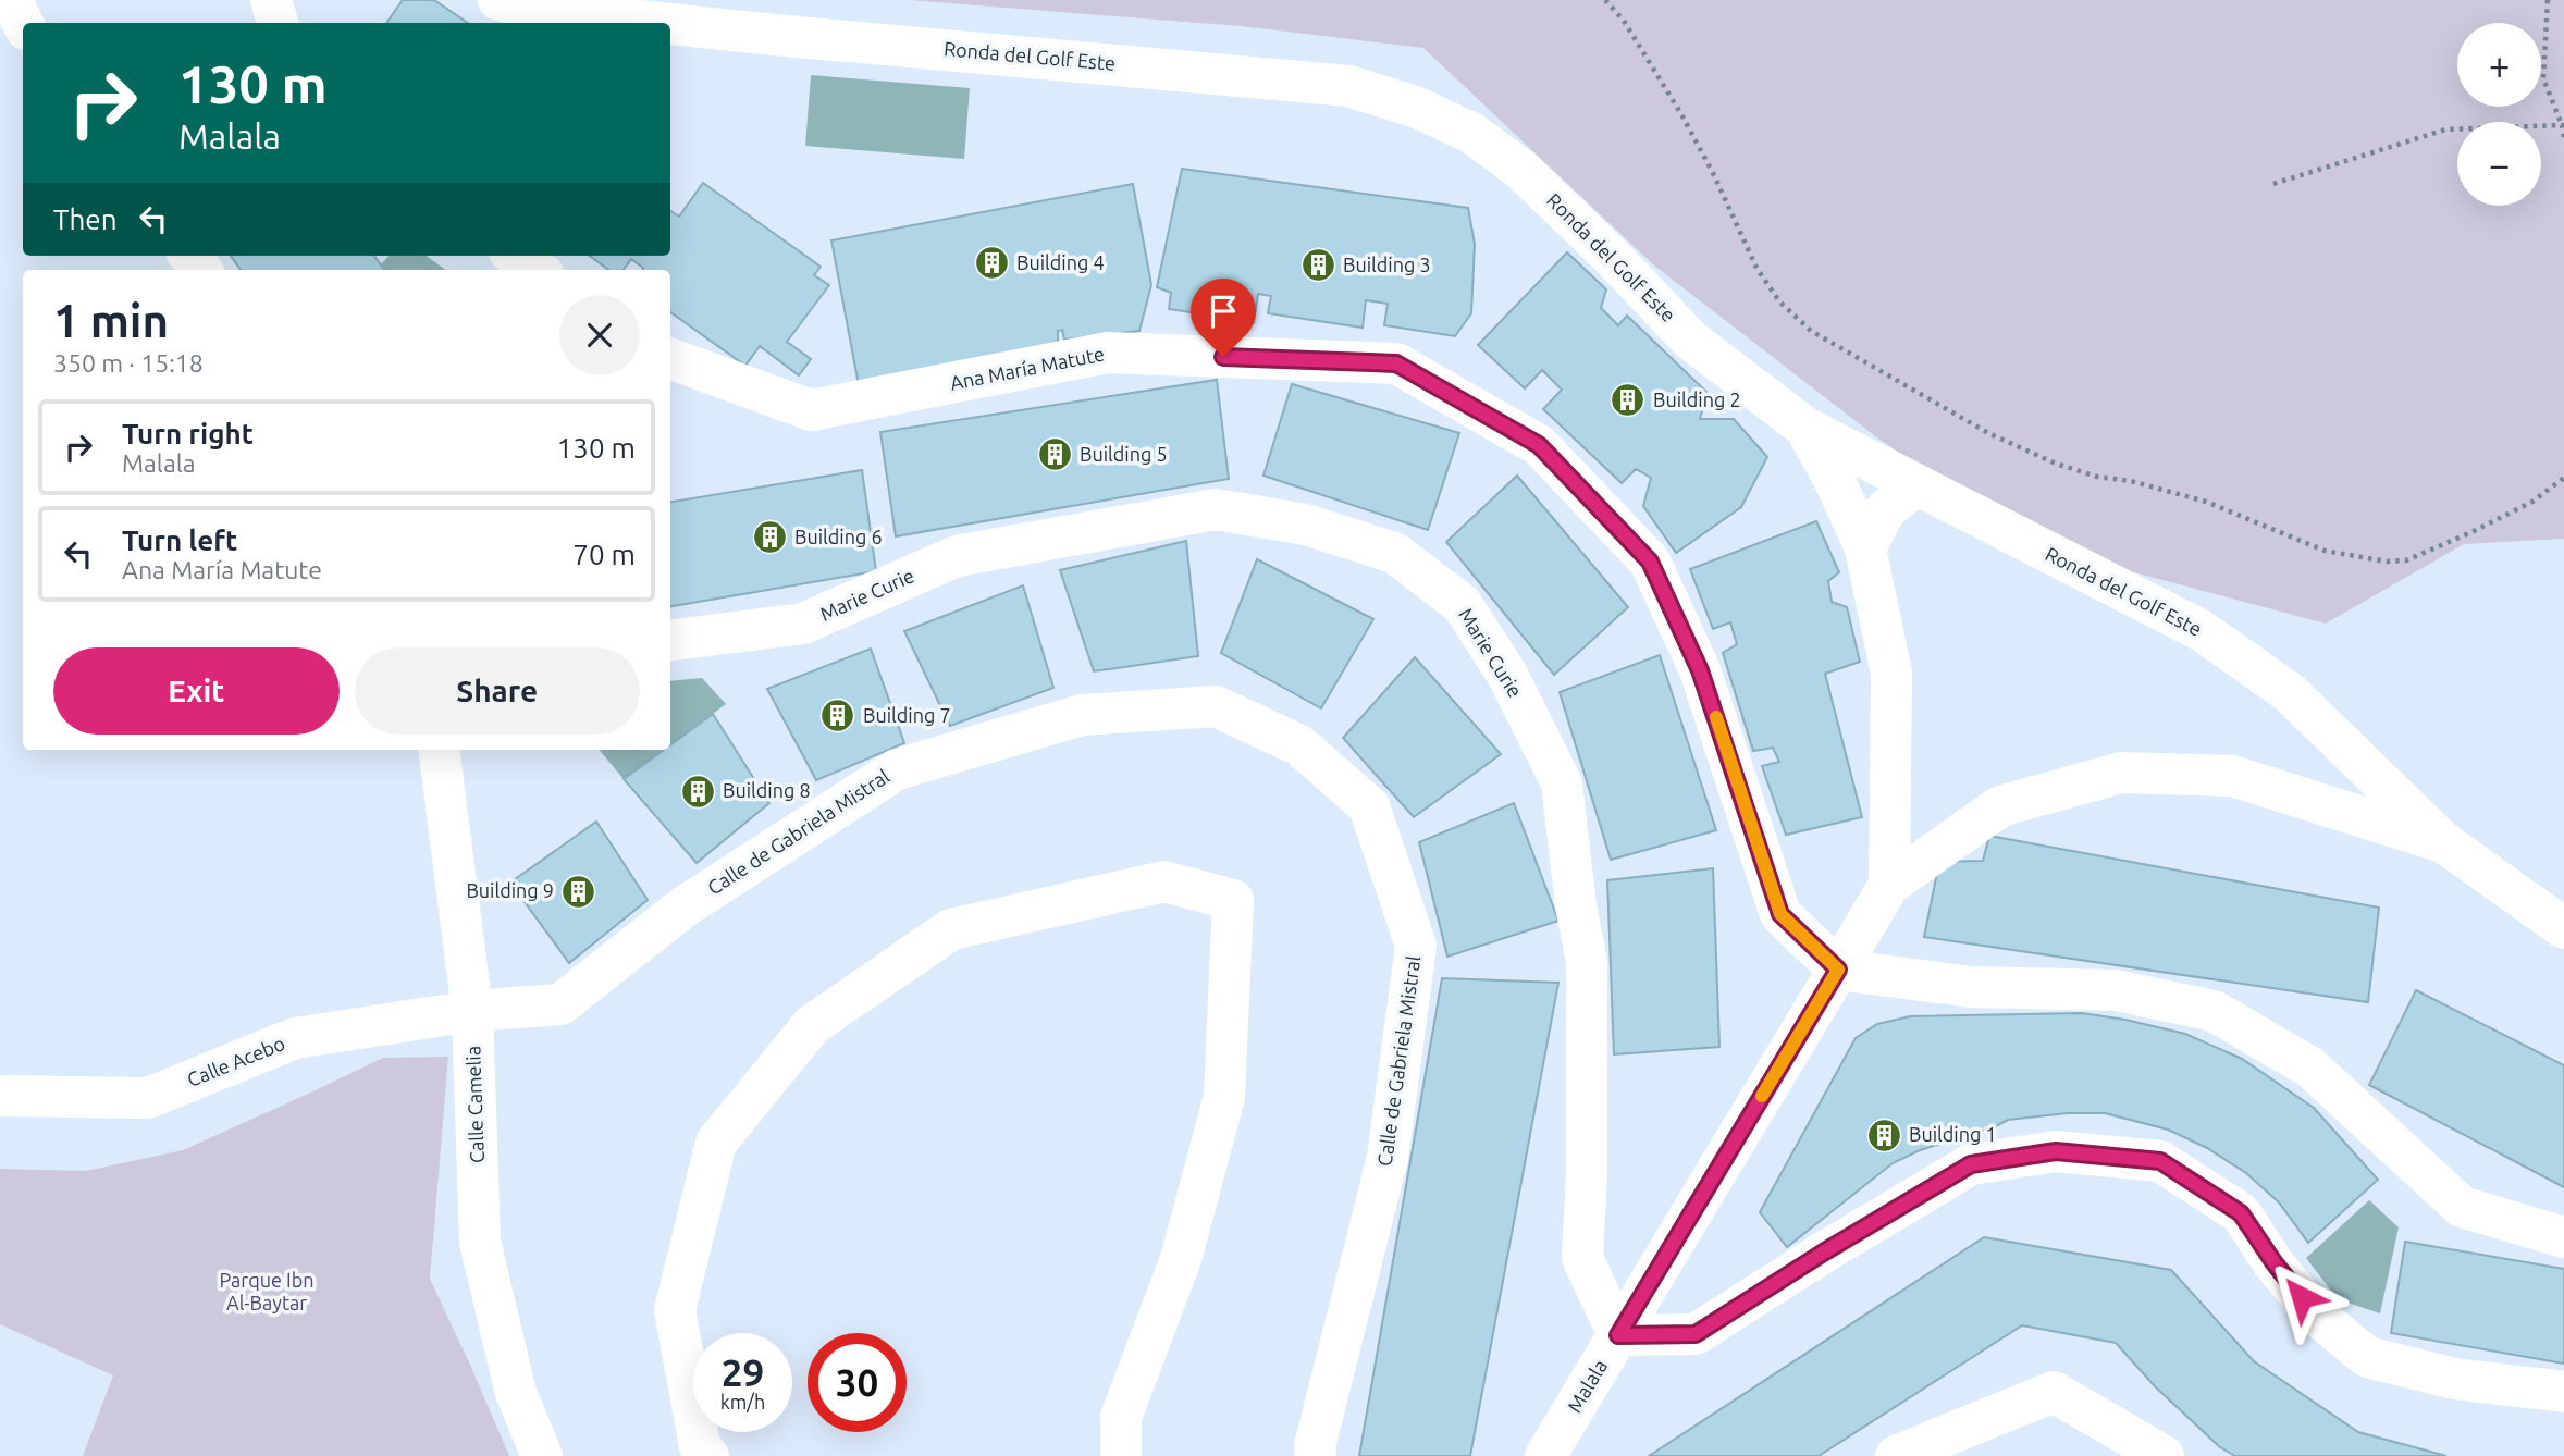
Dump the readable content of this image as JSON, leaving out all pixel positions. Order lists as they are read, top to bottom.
{
  "streets": {
    "street": [
      "Ronda del Golf Este",
      "Ana María Matute",
      "Marie Curie",
      "Calle de Gabriela Mistral",
      "Calle Acebo",
      "Calle Camelia",
      "Malala"
    ]
  },
  "crossings": [
    ["Ana María Matute", "Malala"],
    ["Marie Curie", "Malala"],
    ["Calle de Gabriela Mistral", "Calle Acebo"],
    ["Calle de Gabriela Mistral", "Calle Camelia"],
    ["Calle Acebo", "Calle Camelia"]
  ],
  "parks": ["Parque Ibn Al-Baytar"],
  "places": {
    "building": [
      "Building 4",
      "Building 3",
      "Building 2",
      "Building 5",
      "Building 6",
      "Building 7",
      "Building 8",
      "Building 9",
      "Building 1"
    ]
  },
  "page": {
    "map_buttons": ["+", "−"],
    "turn": ["130 m", "Malala"],
    "then": "Then",
    "heading": ["1 min", "350 m · 15:18"],
    "list": [
      {
        "name": "Turn right",
        "note": "Malala",
        "value": "130 m"
      },
      {
        "name": "Turn left",
        "note": "Ana María Matute",
        "value": "70 m"
      }
    ],
    "buttons": ["Exit", "Share"],
    "speed": "29 km/h",
    "limit": "30"
  }
}
